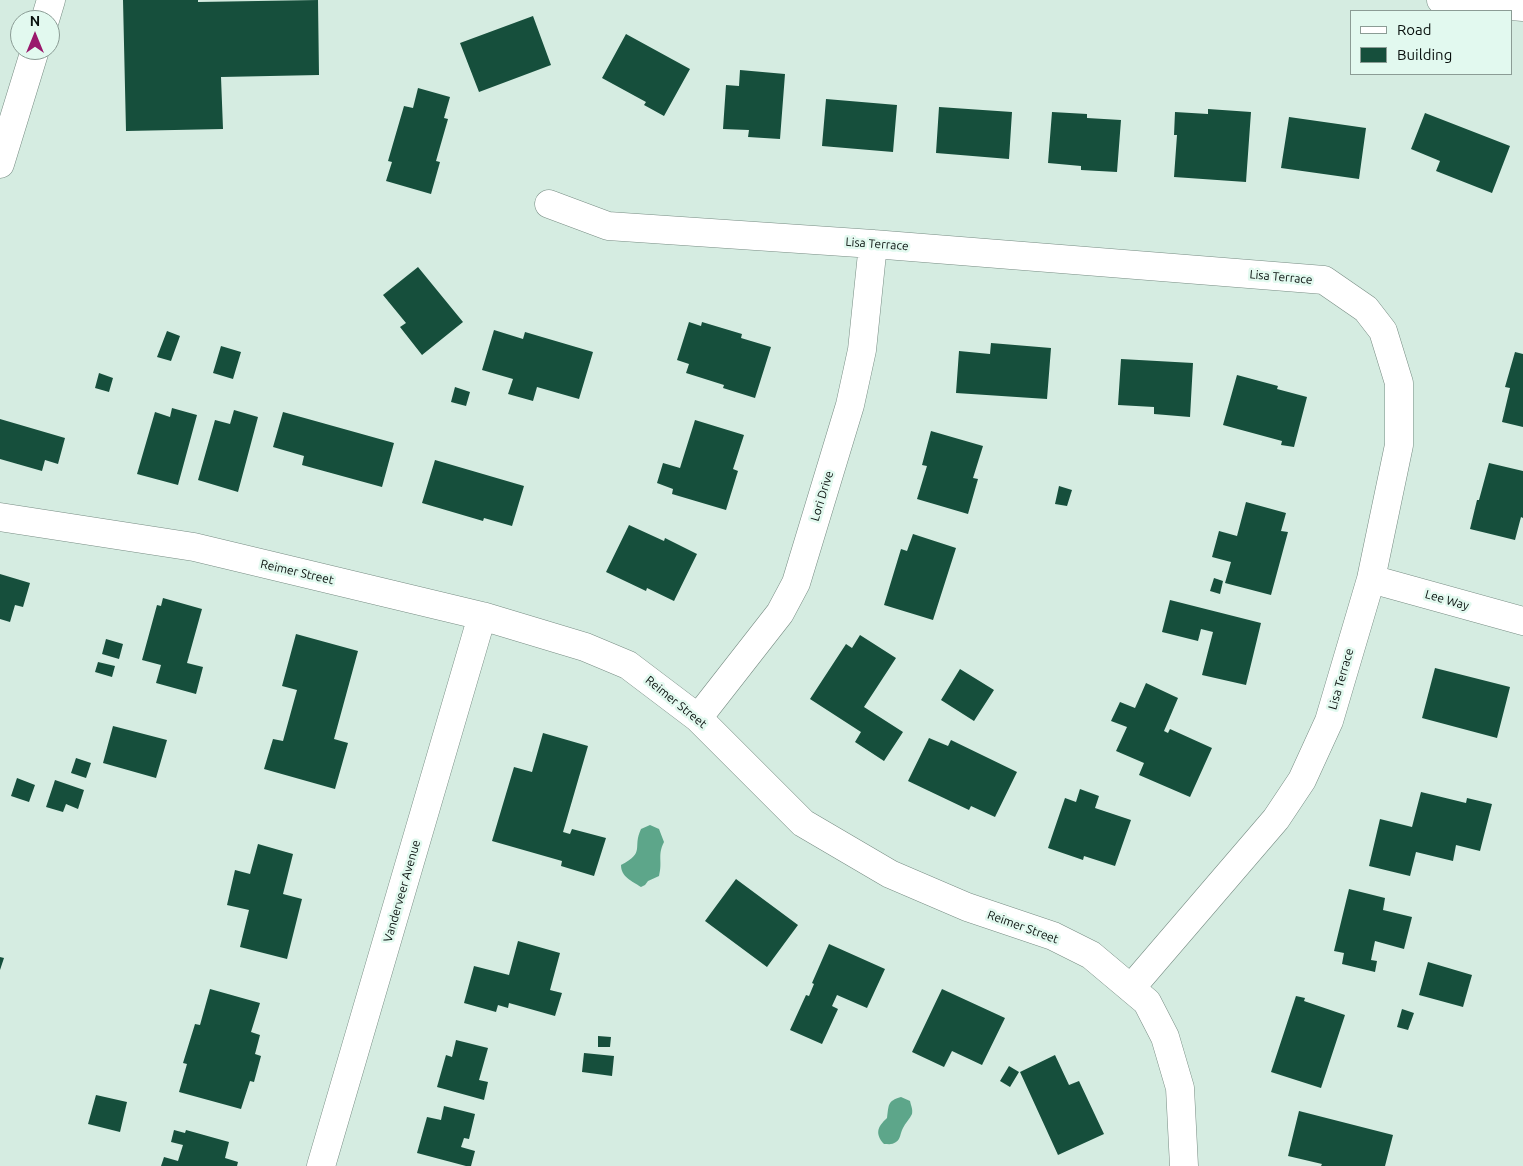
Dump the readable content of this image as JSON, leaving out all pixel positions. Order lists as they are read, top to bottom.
{
  "streets": {
    "street": [
      "Lisa Terrace",
      "Lori Drive",
      "Reimer Street",
      "Lee Way",
      "Vanderveer Avenue"
    ]
  },
  "crossings": [
    ["Lisa Terrace", "Lori Drive"],
    ["Lisa Terrace", "Reimer Street"],
    ["Lisa Terrace", "Lee Way"],
    ["Lori Drive", "Reimer Street"],
    ["Reimer Street", "Vanderveer Avenue"]
  ],
  "legend": ["Road", "Building"],
  "north": "top"
}
